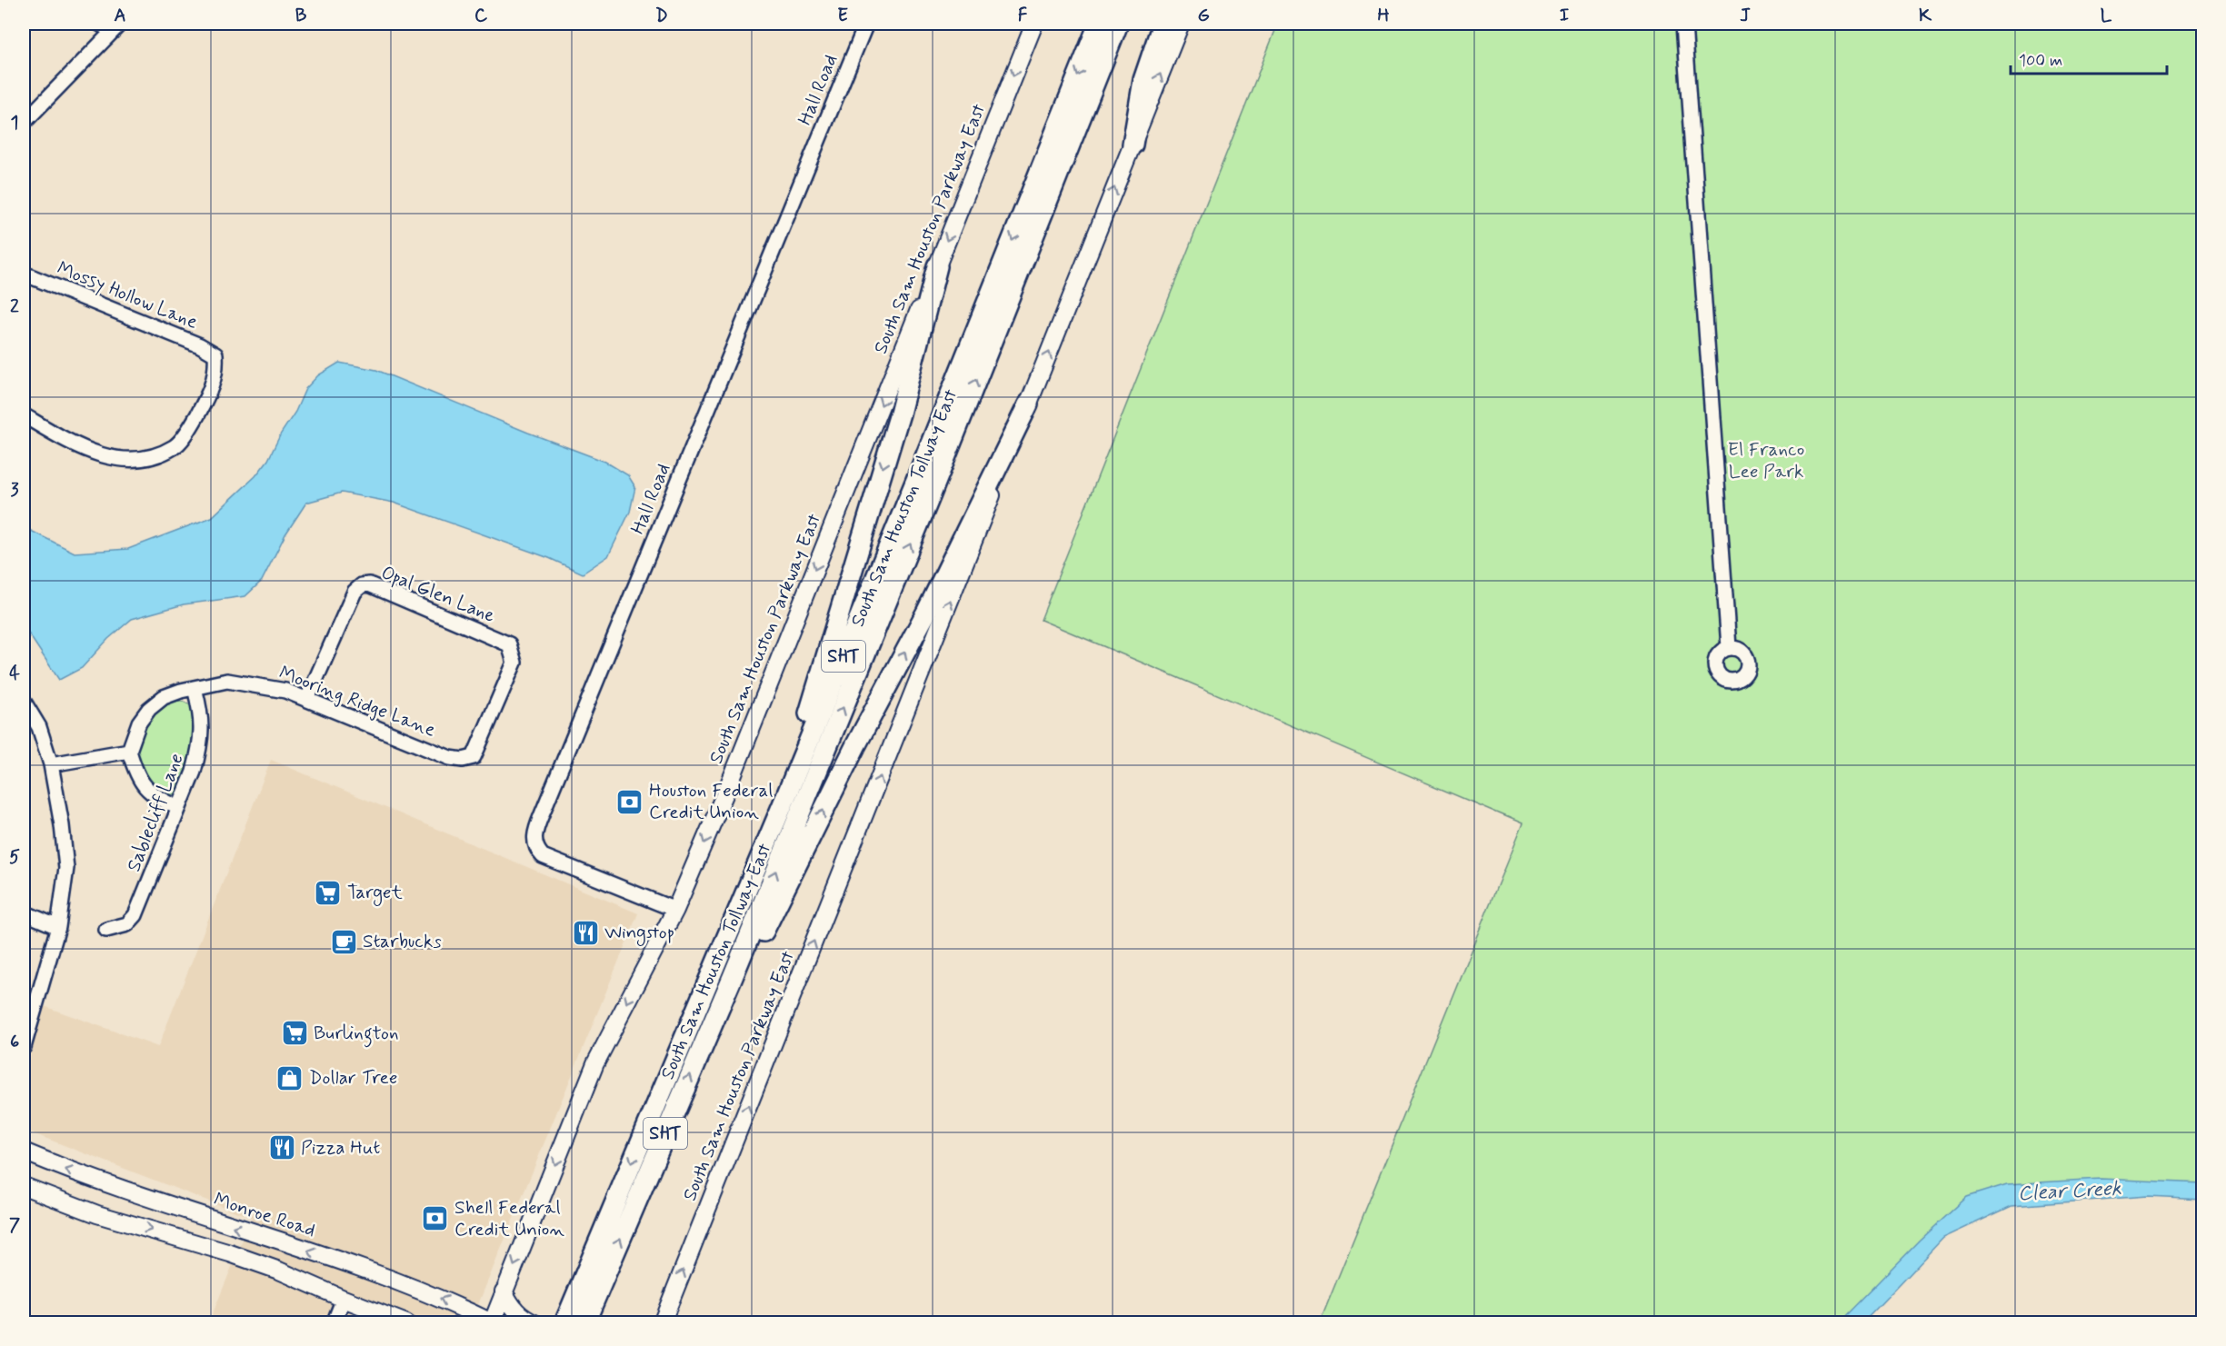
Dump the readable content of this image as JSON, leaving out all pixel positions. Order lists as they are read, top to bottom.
{
  "streets": {
    "highway": ["South Sam Houston Tollway East", "SHT"],
    "main road": ["South Sam Houston Parkway East", "Monroe Road"],
    "street": [
      "Hall Road",
      "Mossy Hollow Lane",
      "Opal Glen Lane",
      "Mooring Ridge Lane",
      "Sablecliff Lane"
    ]
  },
  "crossings": [
    ["Hall Road", "South Sam Houston Parkway East"],
    ["South Sam Houston Parkway East", "Monroe Road"],
    ["Opal Glen Lane", "Mooring Ridge Lane"],
    ["Mooring Ridge Lane", "Sablecliff Lane"]
  ],
  "water": ["Clear Creek"],
  "parks": ["El Franco Lee Park"],
  "places": {
    "bank": ["Houston Federal Credit Union", "Shell Federal Credit Union"],
    "supermarket": ["Target", "Burlington"],
    "restaurant": ["Wingstop", "Pizza Hut"],
    "cafe": ["Starbucks"],
    "shop": ["Dollar Tree"]
  },
  "scale_bar": "100 m",
  "grid": {
    "columns": [
      "A",
      "B",
      "C",
      "D",
      "E",
      "F",
      "G",
      "H",
      "I",
      "J",
      "K",
      "L"
    ],
    "rows": [
      "1",
      "2",
      "3",
      "4",
      "5",
      "6",
      "7"
    ]
  }
}
